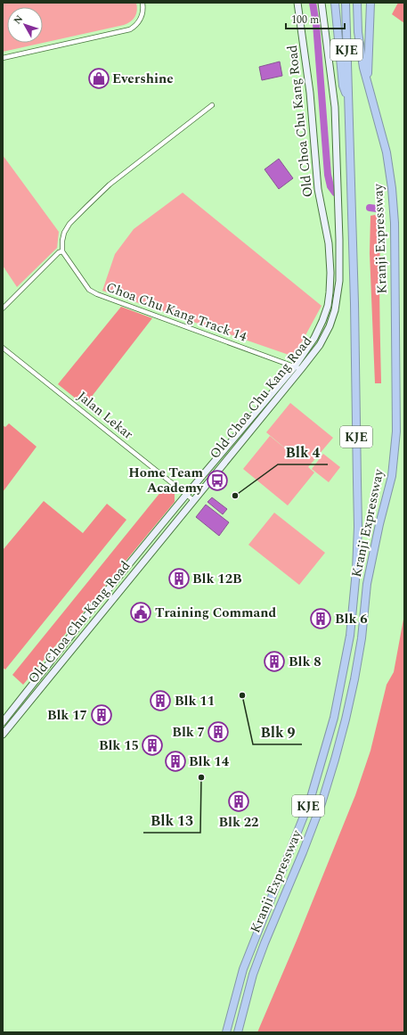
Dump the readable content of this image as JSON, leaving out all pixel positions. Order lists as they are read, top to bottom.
{
  "streets": {
    "highway": ["KJE", "Kranji Expressway"],
    "main road": ["Old Choa Chu Kang Road"],
    "street": ["Choa Chu Kang Track 14", "Jalan Lekar"]
  },
  "crossings": [
    ["Old Choa Chu Kang Road", "Choa Chu Kang Track 14"],
    ["Old Choa Chu Kang Road", "Jalan Lekar"]
  ],
  "places": {
    "shop": ["Evershine"],
    "bus stop": ["Home Team Academy"],
    "other": ["Blk 4", "Blk 9", "Blk 13"],
    "building": [
      "Blk 12B",
      "Blk 6",
      "Blk 8",
      "Blk 11",
      "Blk 17",
      "Blk 7",
      "Blk 15",
      "Blk 14",
      "Blk 22"
    ],
    "public building": ["Training Command"]
  },
  "scale_bar": "100 m",
  "north": "top left"
}
